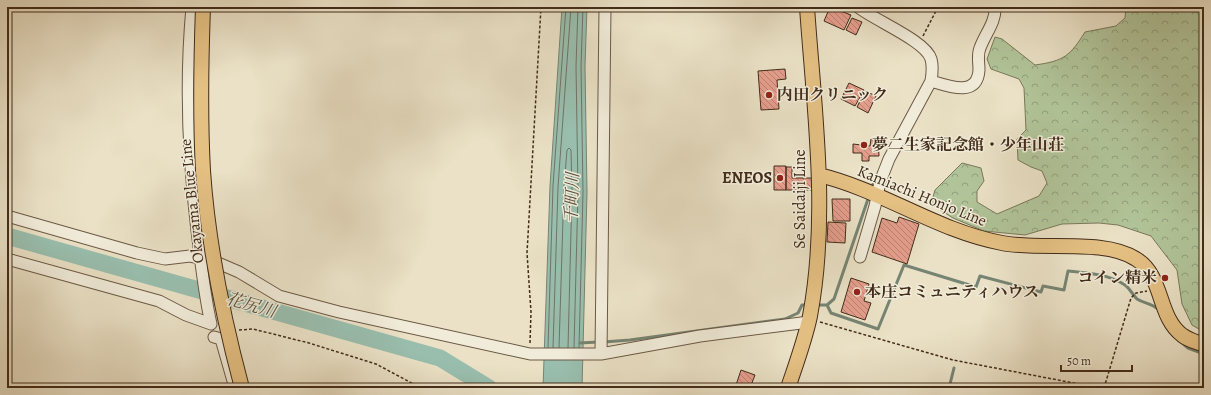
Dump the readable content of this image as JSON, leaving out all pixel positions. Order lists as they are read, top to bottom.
{
  "streets": {
    "main road": ["Kamiachi Honjo Line", "Se Saidaiji Line", "Okayama Blue Line"]
  },
  "crossings": [
    ["Kamiachi Honjo Line", "Se Saidaiji Line"]
  ],
  "water": ["千町川", "花尻川"],
  "places": [
    "内田クリニック",
    "夢二生家記念館・少年山荘",
    "ENEOS",
    "コイン精米",
    "本庄コミュニティハウス"
  ],
  "scale_bar": "50 m"
}
